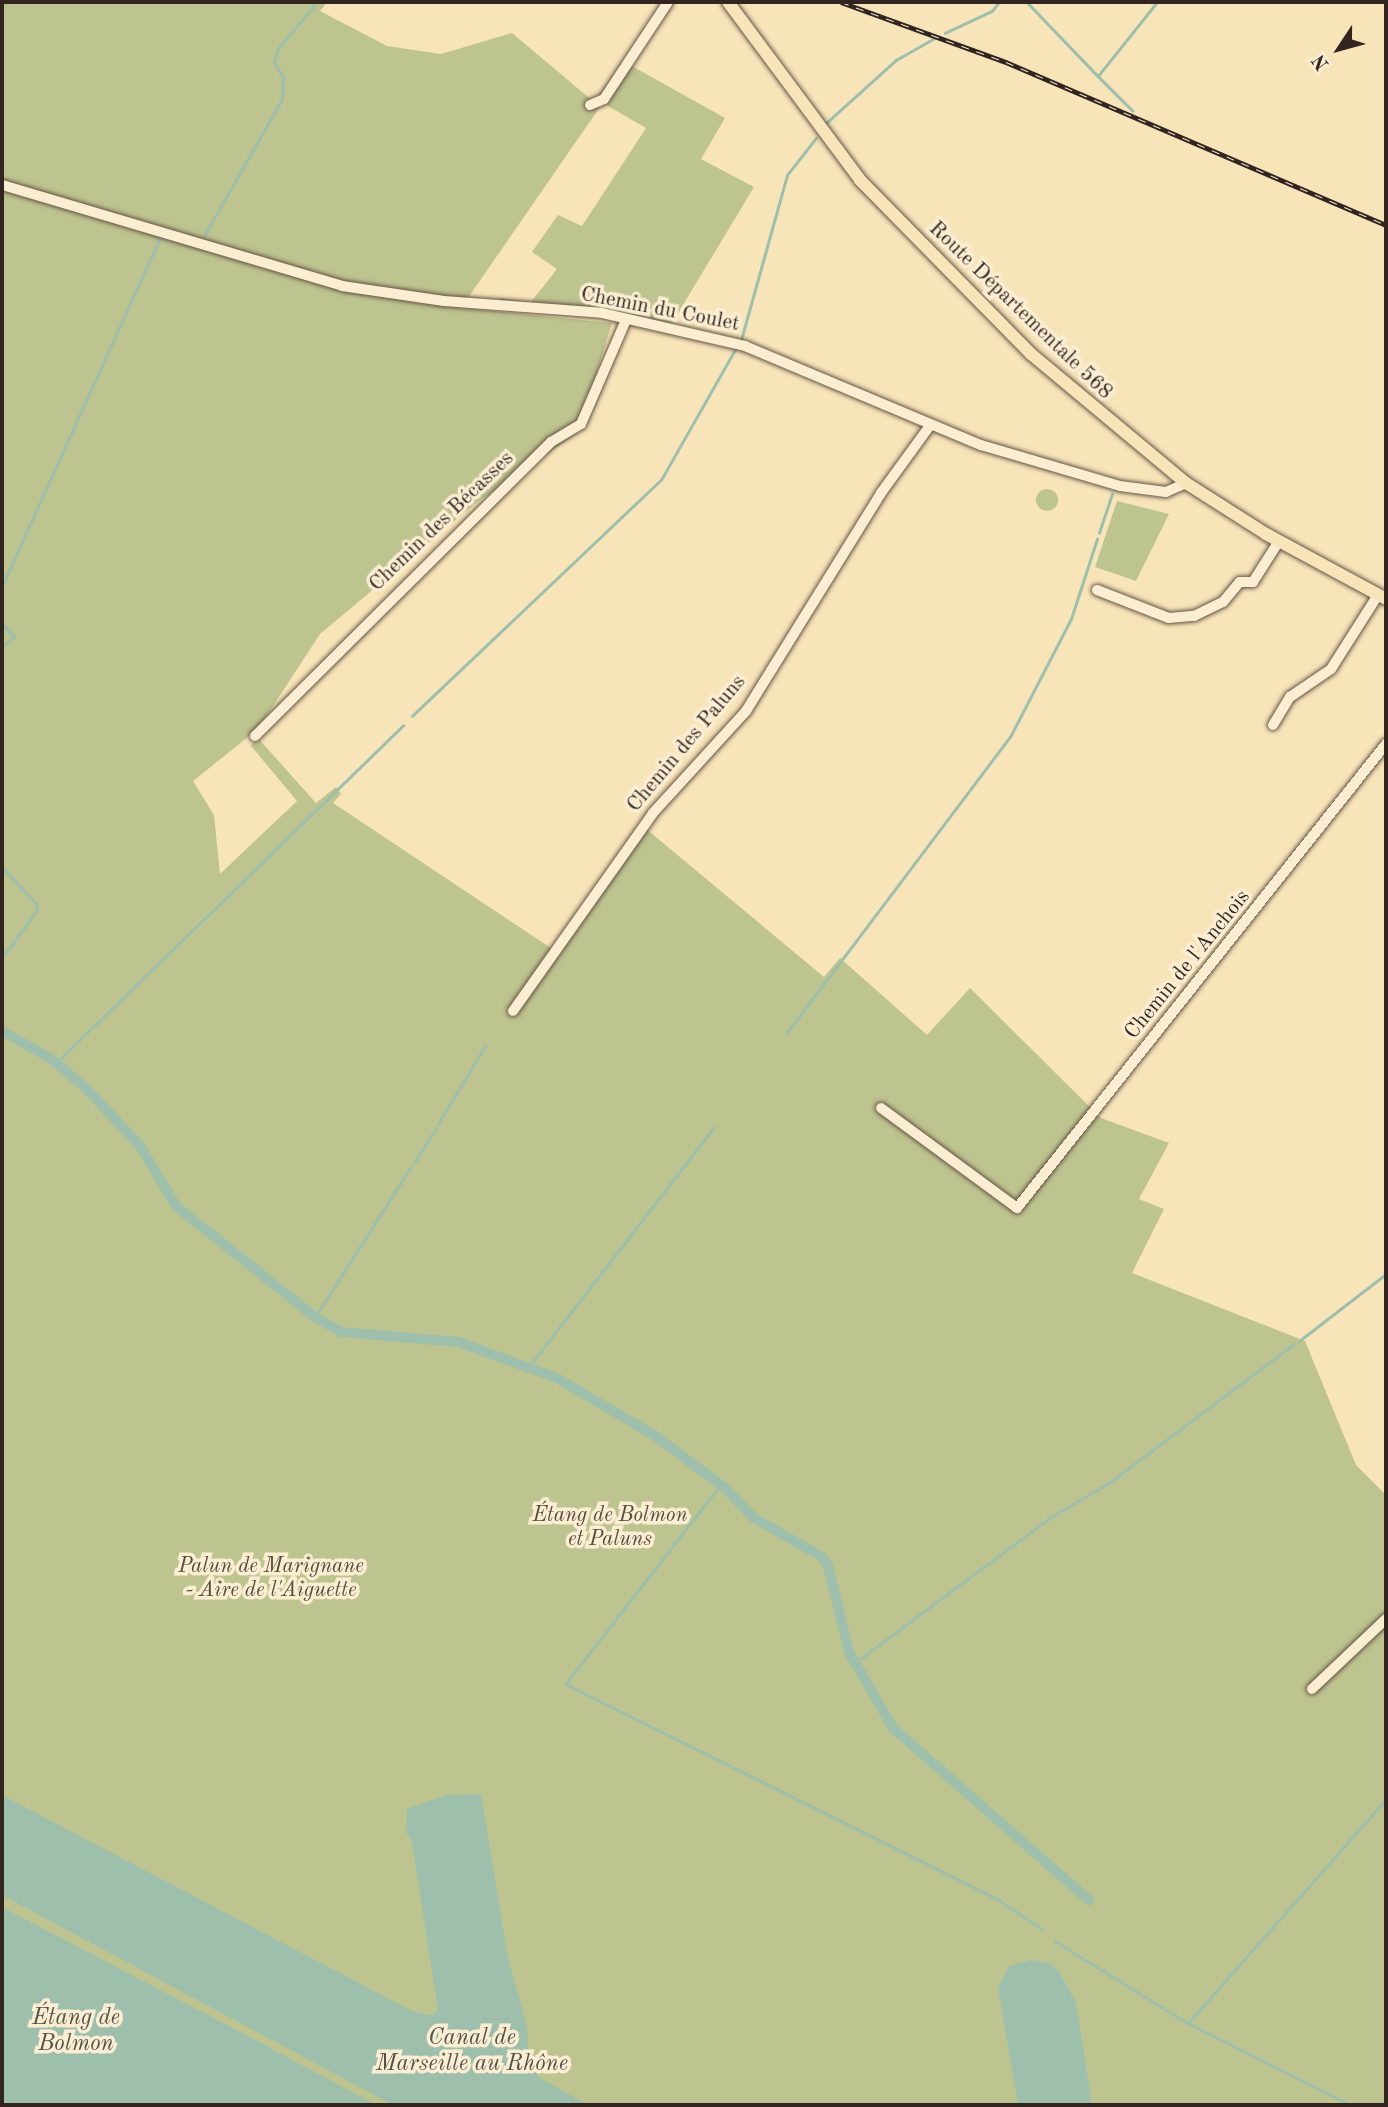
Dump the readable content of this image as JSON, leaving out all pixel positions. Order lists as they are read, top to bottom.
{
  "streets": {
    "main road": ["Route Départementale 568"],
    "street": [
      "Chemin du Coulet",
      "Chemin des Bécasses",
      "Chemin des Paluns",
      "Chemin de l'Anchois"
    ]
  },
  "crossings": [
    ["Chemin du Coulet", "Route Départementale 568"],
    ["Chemin du Coulet", "Chemin des Bécasses"],
    ["Chemin du Coulet", "Chemin des Paluns"]
  ],
  "water": ["Étang de Bolmon", "Canal de Marseille au Rhône"],
  "parks": ["Étang de Bolmon et Paluns", "Palun de Marignane - Aire de l'Aiguette"],
  "north": "bottom left"
}
